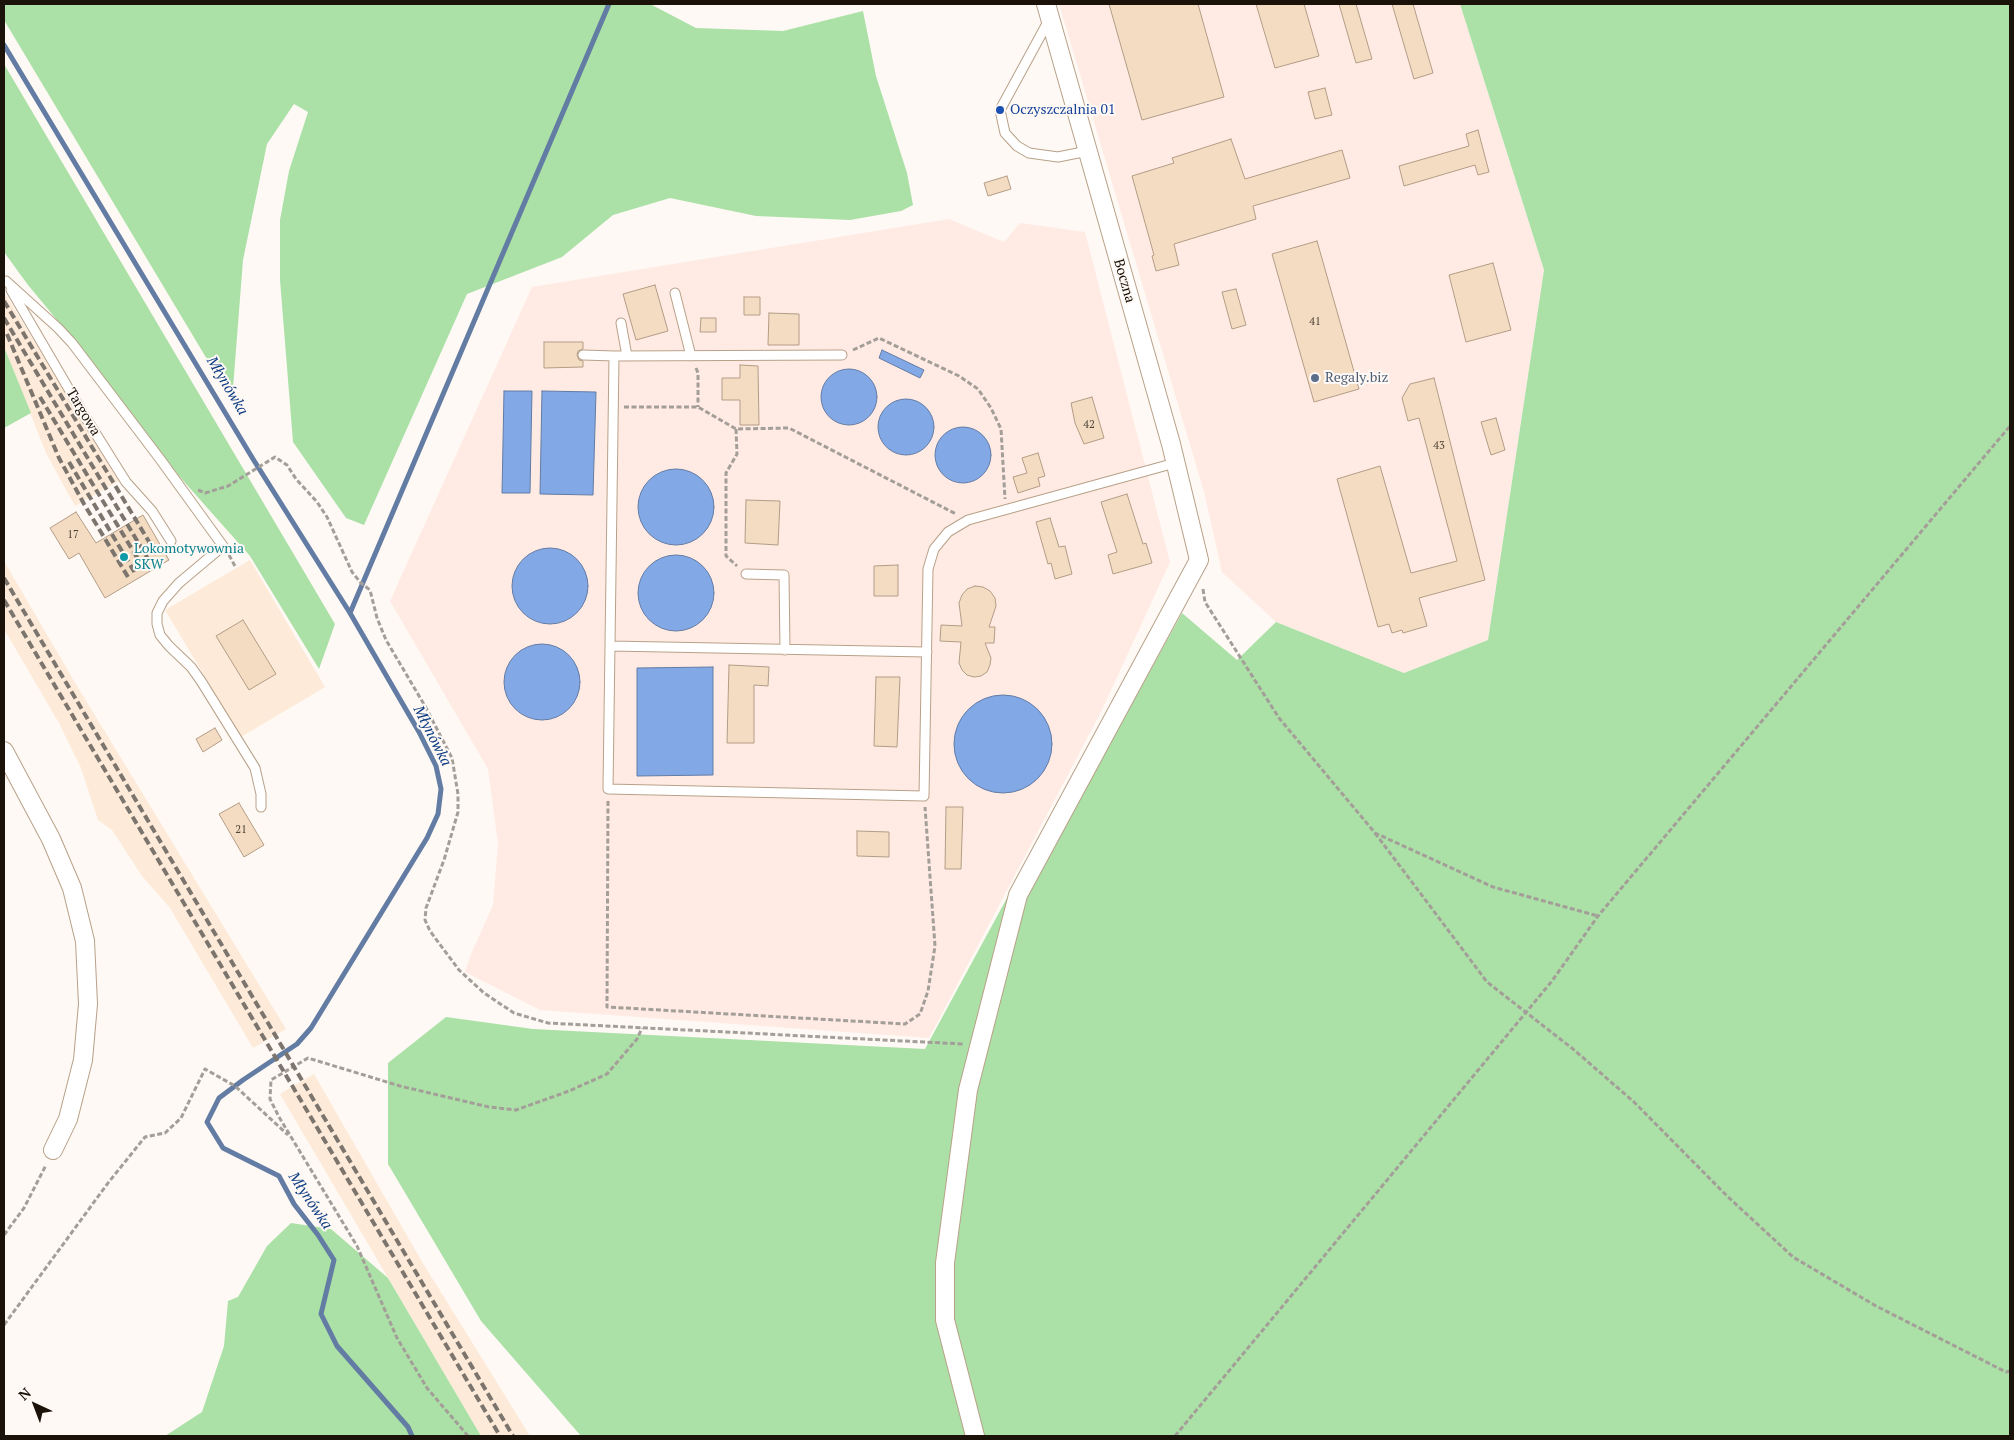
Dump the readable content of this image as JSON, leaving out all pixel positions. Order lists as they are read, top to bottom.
{
  "streets": {
    "street": ["Boczna"],
    "lane": ["Targowa"]
  },
  "water": ["Młynówka"],
  "places": ["Oczyszczalnia 01", "Regaly.biz", "Lokomotywownia SKW"],
  "house_numbers": [
    "41",
    "42",
    "43",
    "17",
    "21"
  ],
  "north": "top left"
}
